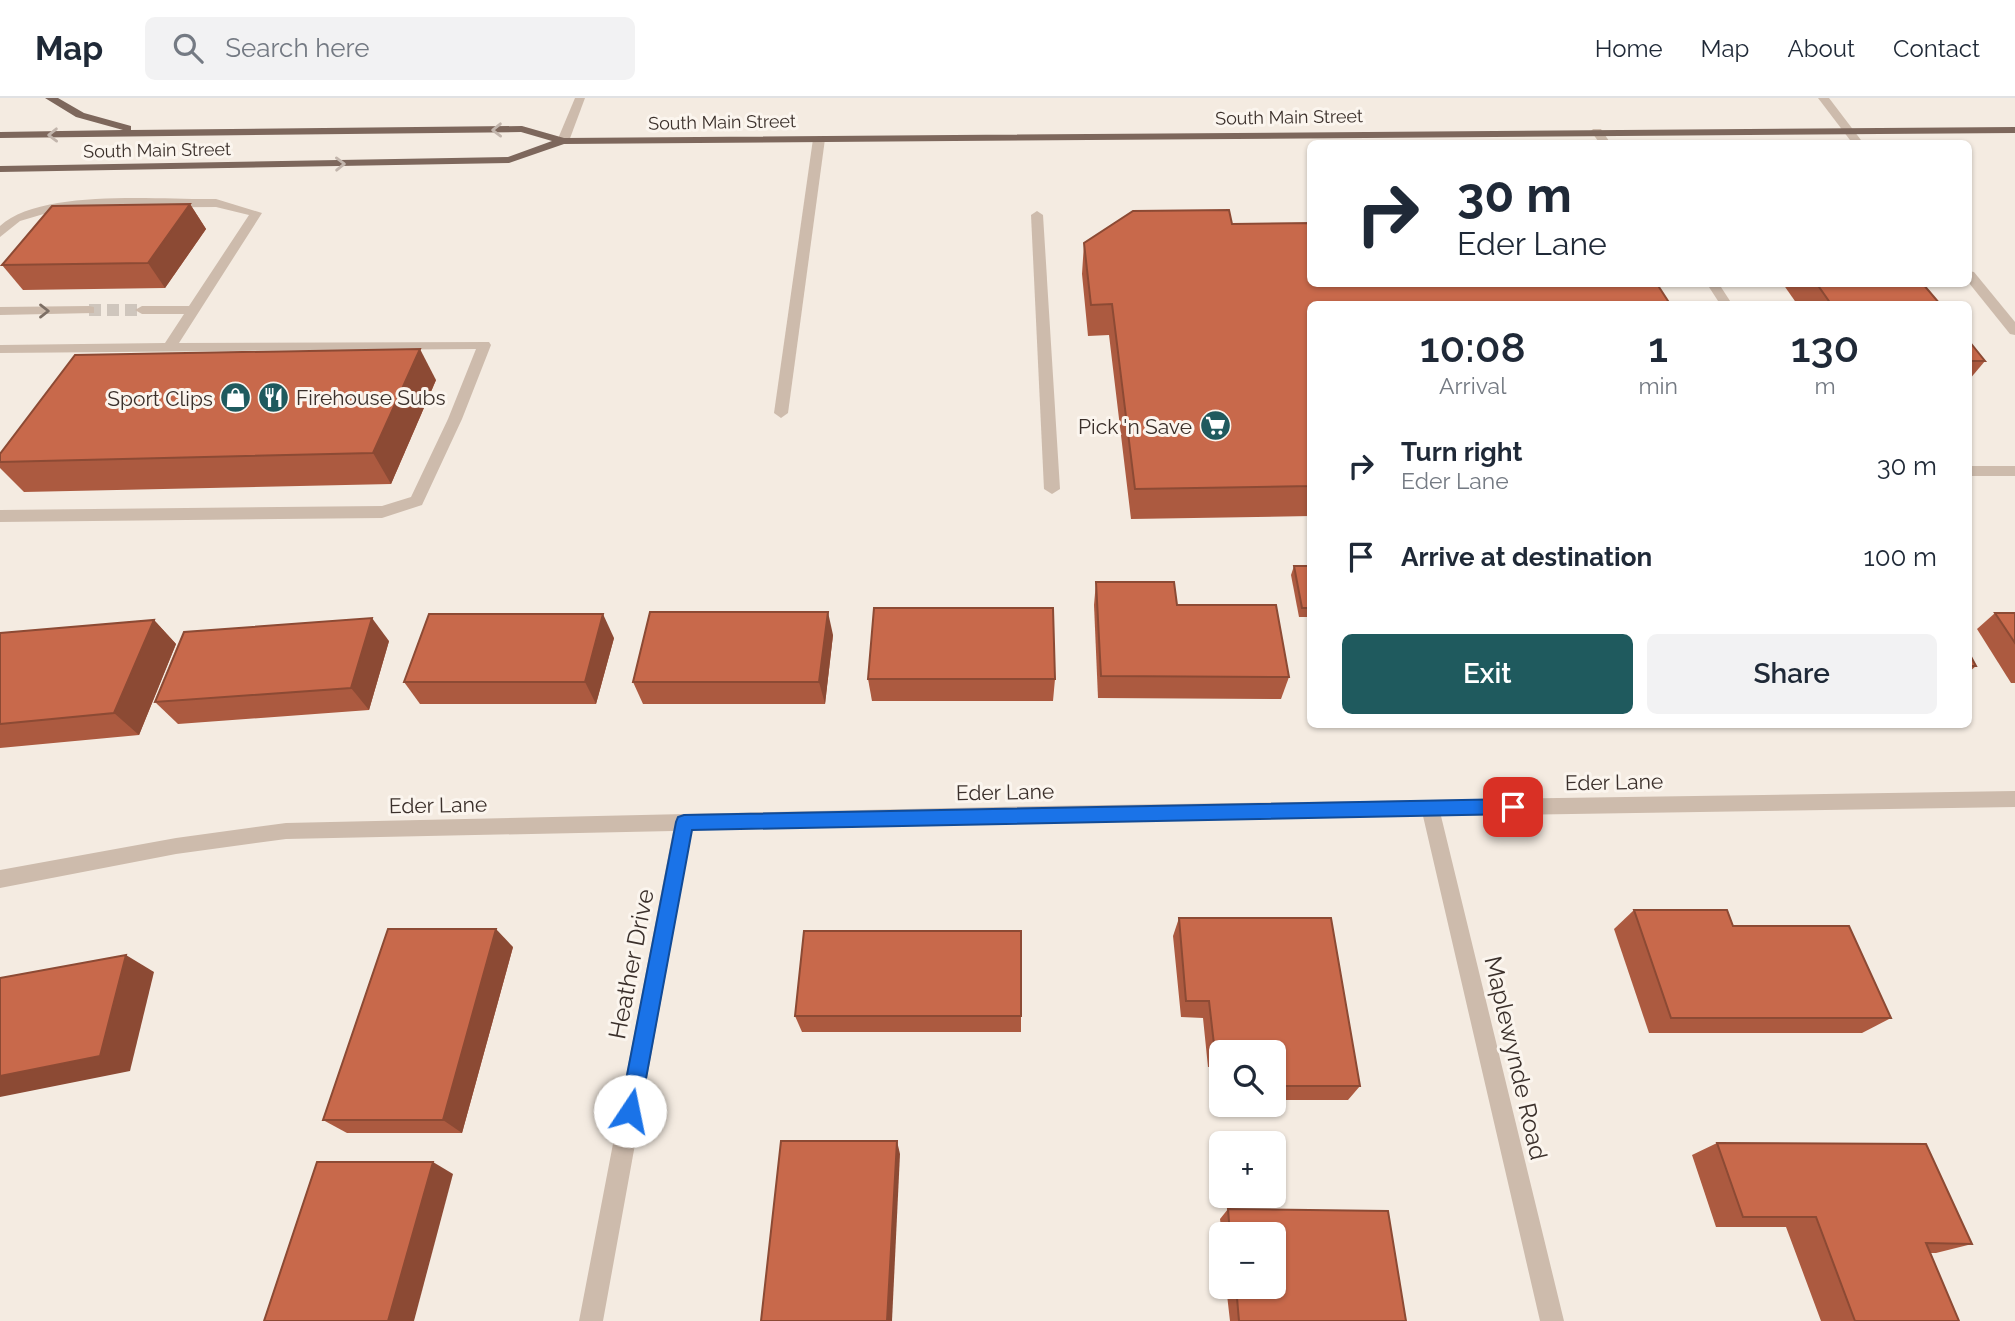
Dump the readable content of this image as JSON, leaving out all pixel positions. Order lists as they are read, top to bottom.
{
  "streets": {
    "main road": ["South Main Street"],
    "street": ["Eder Lane", "Heather Drive", "Maplewynde Road"]
  },
  "crossings": [
    ["Eder Lane", "Heather Drive"],
    ["Eder Lane", "Maplewynde Road"]
  ],
  "places": {
    "restaurant": ["Firehouse Subs"],
    "shop": ["Sport Clips"],
    "supermarket": ["Pick 'n Save"]
  },
  "page": {
    "header": "Map",
    "search": "Search here",
    "nav": [
      "Home",
      "Map",
      "About",
      "Contact"
    ],
    "turn": ["30 m", "Eder Lane"],
    "eta": [
      "10:08",
      "Arrival",
      "1",
      "min",
      "130",
      "m"
    ],
    "list": [
      {
        "name": "Turn right",
        "note": "Eder Lane",
        "value": "30 m"
      },
      {
        "name": "Arrive at destination",
        "value": "100 m"
      }
    ],
    "buttons": ["Exit", "Share"],
    "map_buttons": ["+", "−"]
  }
}
